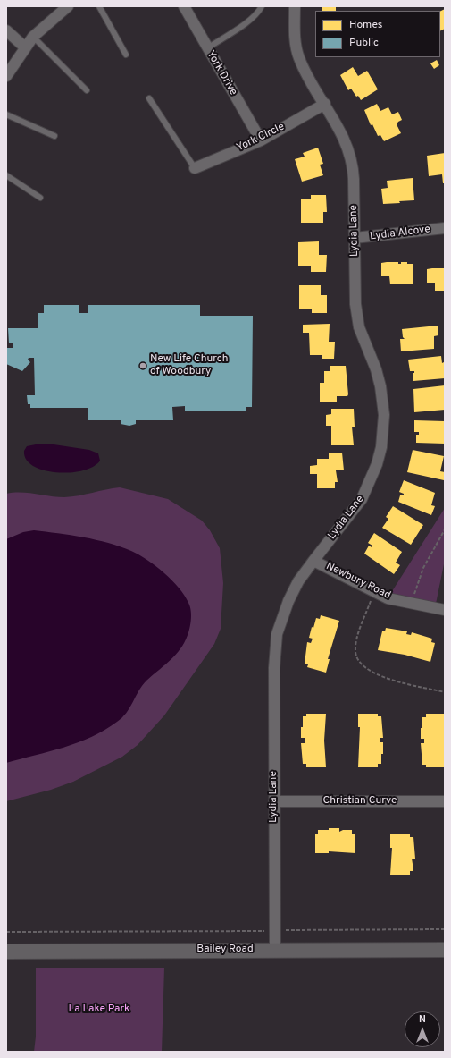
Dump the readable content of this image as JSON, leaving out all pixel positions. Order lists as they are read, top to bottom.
{
  "streets": {
    "main road": ["Bailey Road"],
    "street": [
      "York Drive",
      "York Circle",
      "Lydia Lane",
      "Lydia Alcove",
      "Newbury Road",
      "Christian Curve"
    ]
  },
  "crossings": [
    ["York Drive", "York Circle"],
    ["York Circle", "Lydia Lane"],
    ["Lydia Lane", "Lydia Alcove"],
    ["Lydia Lane", "Newbury Road"],
    ["Lydia Lane", "Christian Curve"],
    ["Lydia Lane", "Bailey Road"]
  ],
  "parks": ["La Lake Park"],
  "places": ["New Life Church of Woodbury"],
  "legend": ["Homes", "Public"],
  "north": "top"
}
